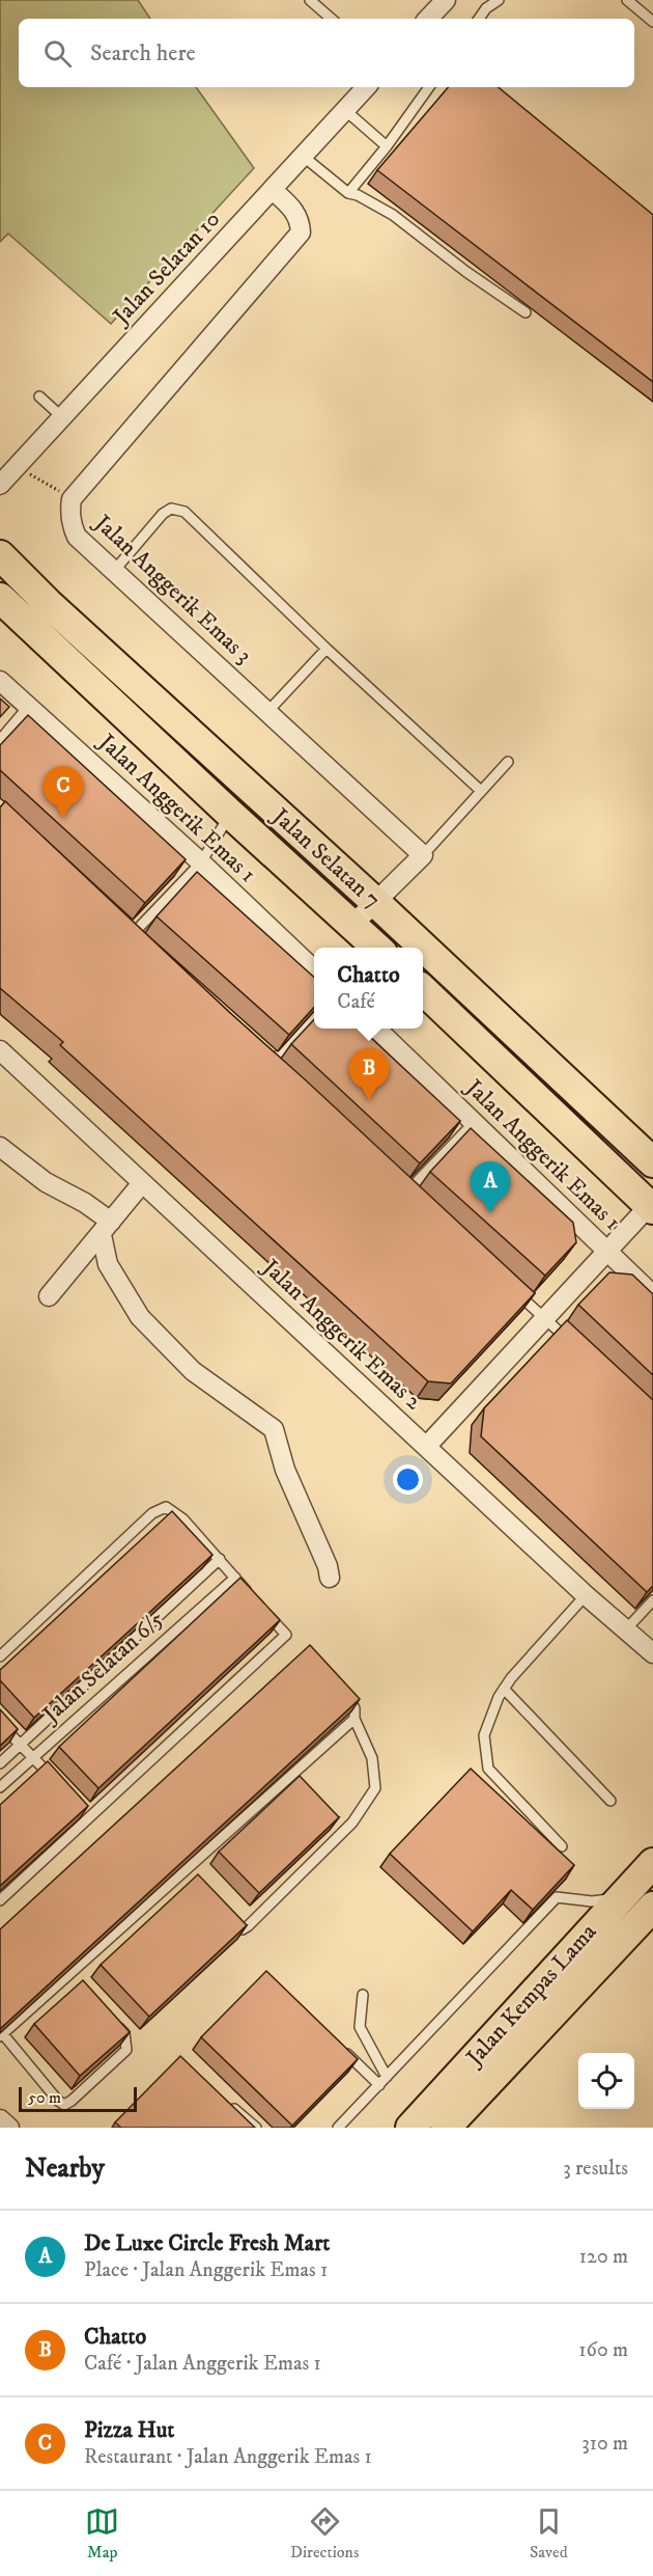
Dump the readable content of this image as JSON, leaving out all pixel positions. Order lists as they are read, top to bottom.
{
  "streets": {
    "main road": ["Jalan Selatan 7", "Jalan Kempas Lama"],
    "street": [
      "Jalan Selatan 10",
      "Jalan Anggerik Emas 3",
      "Jalan Anggerik Emas 1",
      "Jalan Anggerik Emas 2"
    ],
    "lane": ["Jalan Selatan 6/5"]
  },
  "crossings": [
    ["Jalan Selatan 10", "Jalan Anggerik Emas 3"]
  ],
  "scale_bar": "50 m",
  "page": {
    "search": "Search here",
    "pins": ["C", "B", "A"],
    "popup": ["Chatto", "Café"],
    "scale": "50 m",
    "heading": ["Nearby", "3 results"],
    "list": [
      {
        "mark": "A",
        "name": "De Luxe Circle Fresh Mart",
        "note": "Place · Jalan Anggerik Emas 1",
        "value": "120 m"
      },
      {
        "mark": "B",
        "name": "Chatto",
        "note": "Café · Jalan Anggerik Emas 1",
        "value": "160 m"
      },
      {
        "mark": "C",
        "name": "Pizza Hut",
        "note": "Restaurant · Jalan Anggerik Emas 1",
        "value": "310 m"
      }
    ],
    "nav": ["Map", "Directions", "Saved"]
  }
}
